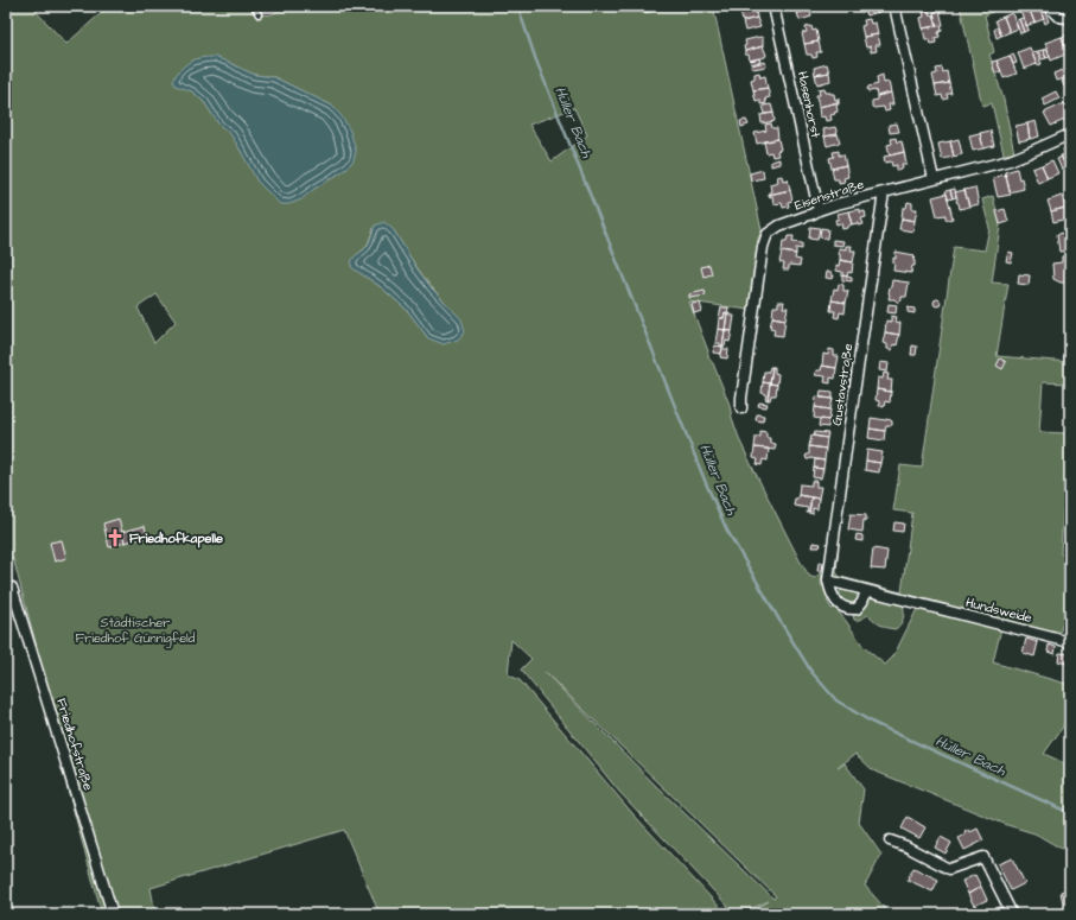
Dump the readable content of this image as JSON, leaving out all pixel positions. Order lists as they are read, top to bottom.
{
  "streets": {
    "street": [
      "Hasenhorst",
      "Eisenstraße",
      "Gustavstraße",
      "Hundsweide",
      "Friedhofstraße"
    ]
  },
  "crossings": [
    ["Hasenhorst", "Eisenstraße"],
    ["Eisenstraße", "Gustavstraße"]
  ],
  "water": ["Hüller Bach"],
  "parks": ["Städtischer Friedhof Günnigfeld"],
  "places": {
    "church": ["Friedhofkapelle"]
  }
}
